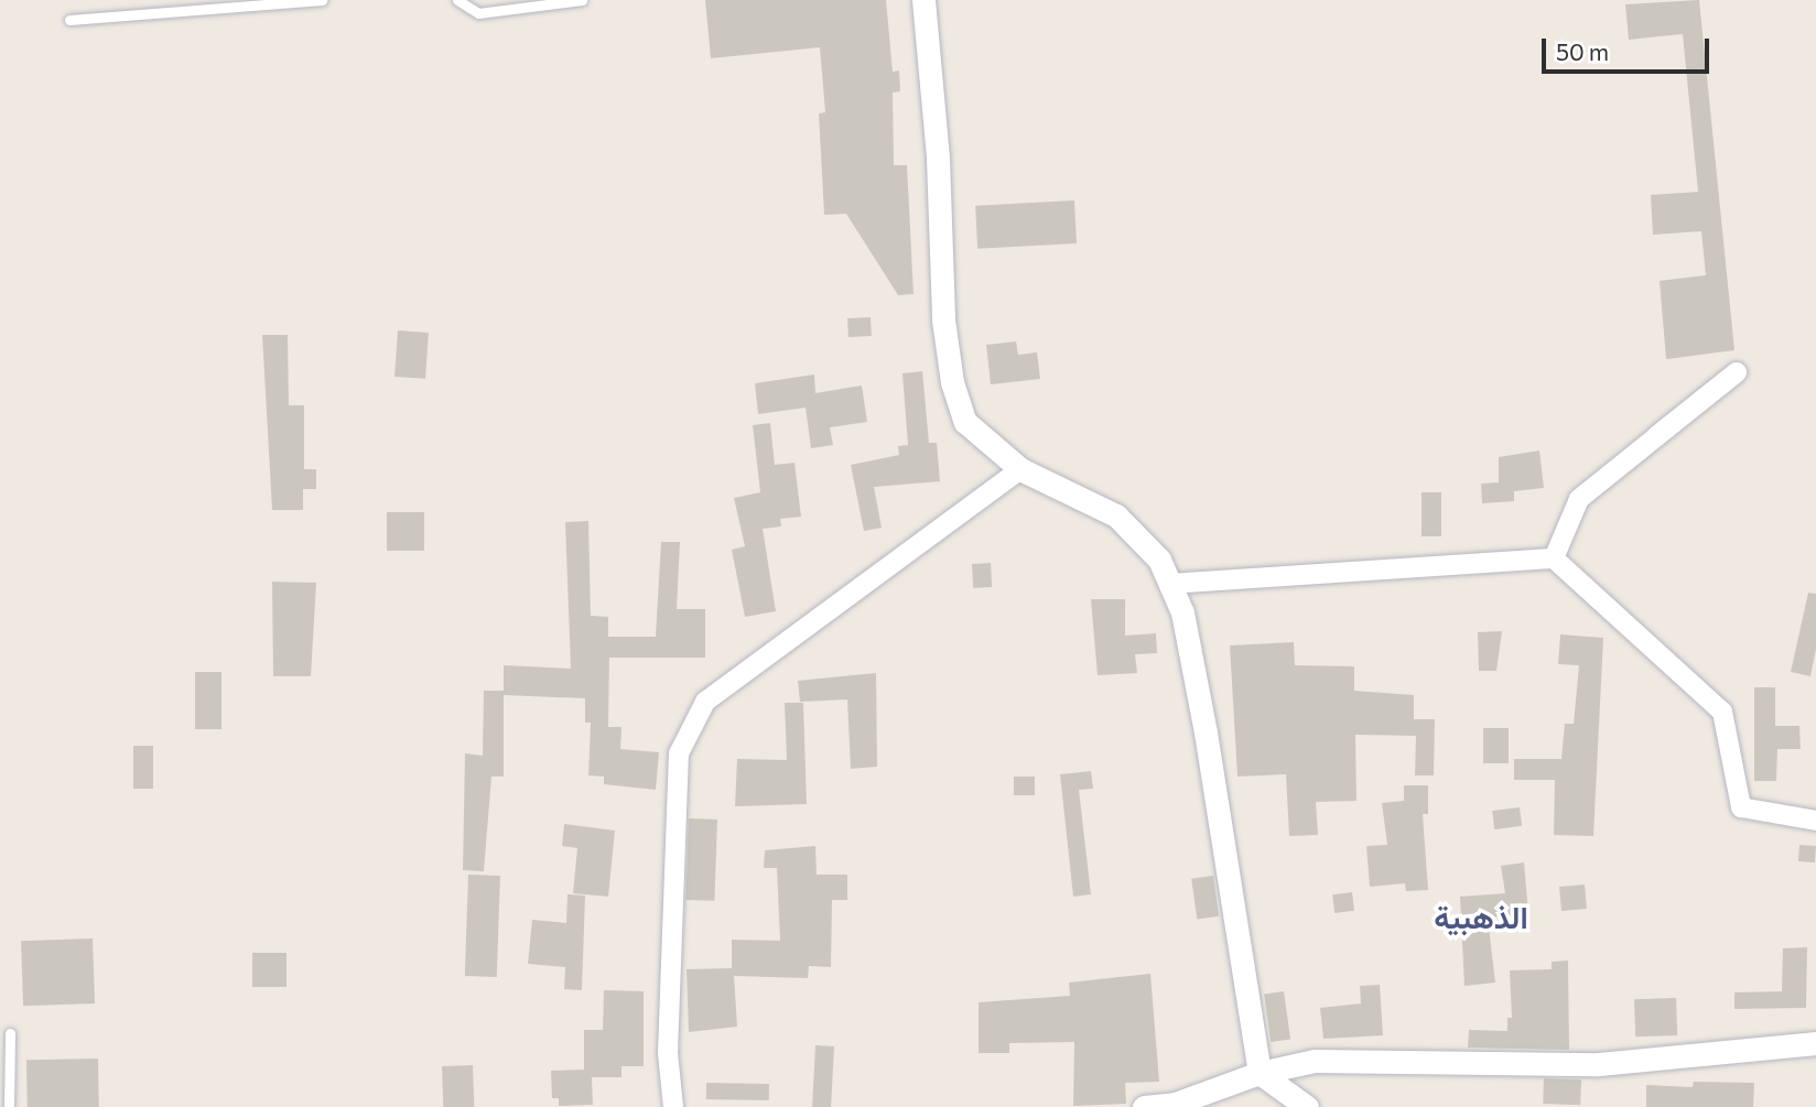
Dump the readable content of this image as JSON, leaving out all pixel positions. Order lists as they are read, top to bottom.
{
  "districts": ["الذهبية"],
  "scale_bar": "50 m"
}
